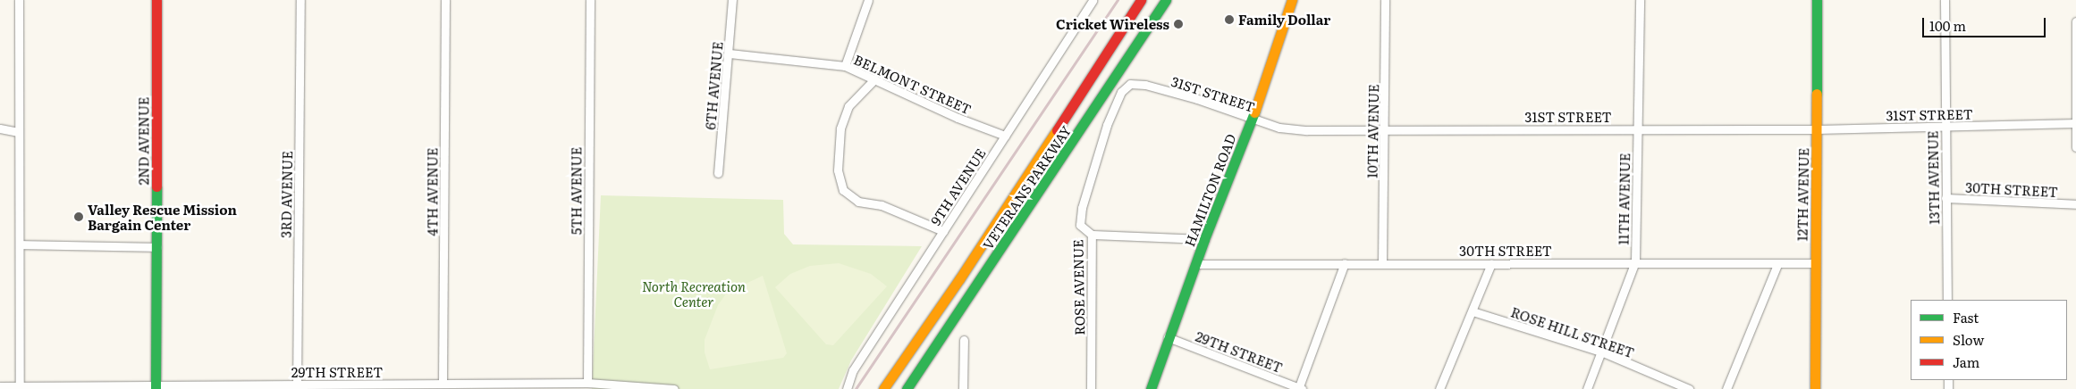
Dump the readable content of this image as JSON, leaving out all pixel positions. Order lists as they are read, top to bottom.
{
  "streets": {
    "main road": [
      "2ND AVENUE",
      "VETERANS PARKWAY",
      "HAMILTON ROAD",
      "12TH AVENUE"
    ],
    "street": [
      "BELMONT STREET",
      "6TH AVENUE",
      "31ST STREET",
      "10TH AVENUE",
      "13TH AVENUE",
      "9TH AVENUE",
      "30TH STREET",
      "5TH AVENUE",
      "4TH AVENUE",
      "3RD AVENUE",
      "11TH AVENUE",
      "ROSE AVENUE",
      "ROSE HILL STREET",
      "29TH STREET"
    ]
  },
  "crossings": [
    ["BELMONT STREET", "6TH AVENUE"],
    ["BELMONT STREET", "9TH AVENUE"],
    ["31ST STREET", "10TH AVENUE"],
    ["31ST STREET", "13TH AVENUE"],
    ["31ST STREET", "HAMILTON ROAD"],
    ["31ST STREET", "12TH AVENUE"],
    ["31ST STREET", "11TH AVENUE"],
    ["31ST STREET", "ROSE AVENUE"],
    ["10TH AVENUE", "30TH STREET"],
    ["2ND AVENUE", "29TH STREET"],
    ["13TH AVENUE", "30TH STREET"],
    ["30TH STREET", "HAMILTON ROAD"],
    ["30TH STREET", "12TH AVENUE"],
    ["30TH STREET", "11TH AVENUE"],
    ["HAMILTON ROAD", "29TH STREET"],
    ["5TH AVENUE", "29TH STREET"],
    ["4TH AVENUE", "29TH STREET"],
    ["3RD AVENUE", "29TH STREET"],
    ["11TH AVENUE", "ROSE HILL STREET"]
  ],
  "parks": ["North Recreation Center"],
  "places": ["Family Dollar", "Cricket Wireless", "Valley Rescue Mission Bargain Center"],
  "legend": ["Fast", "Slow", "Jam"],
  "scale_bar": "100 m"
}
